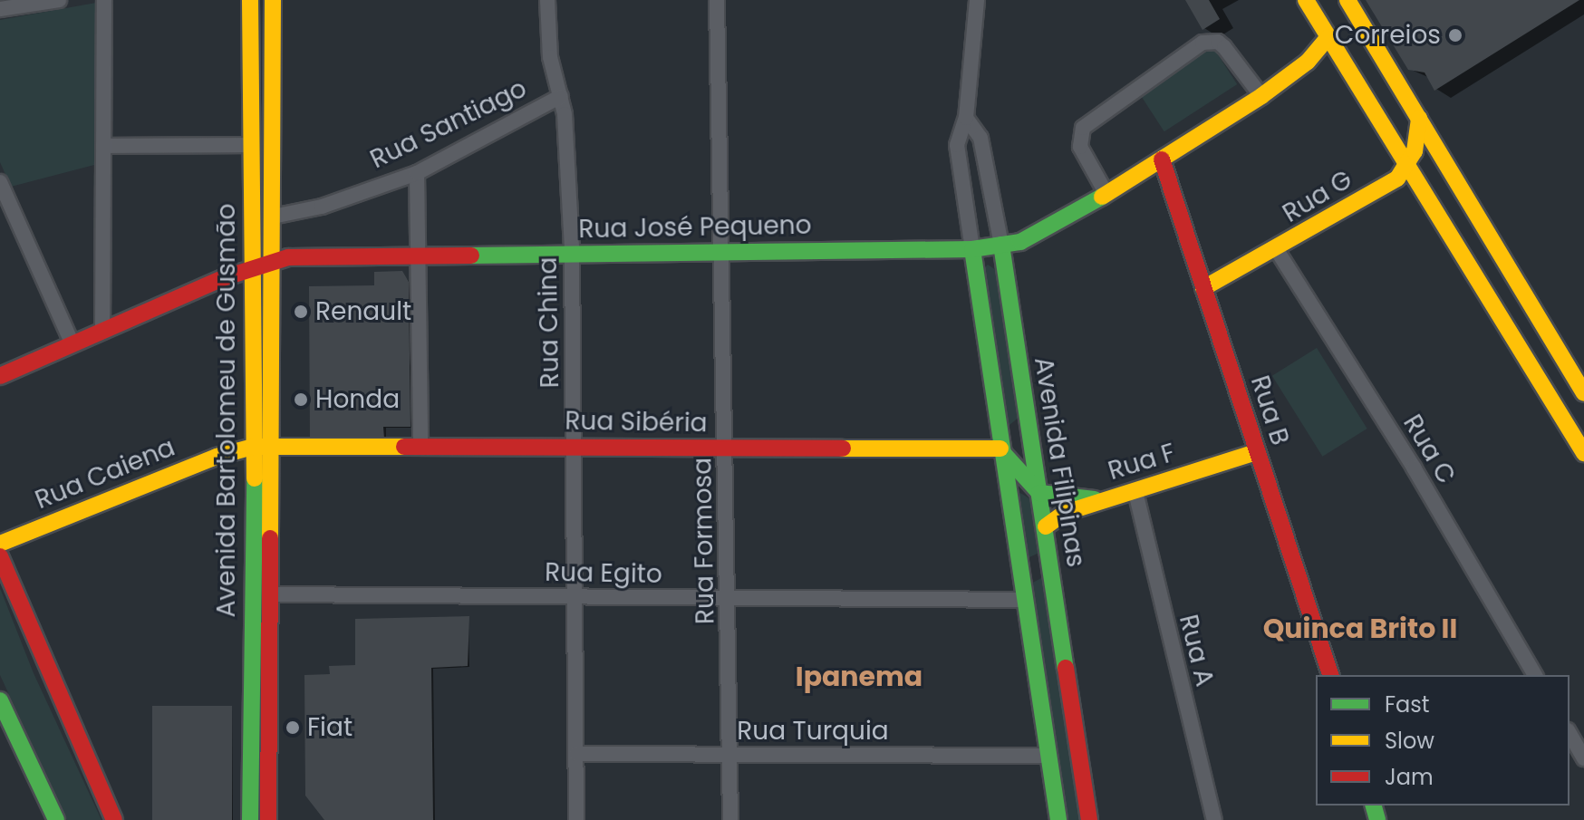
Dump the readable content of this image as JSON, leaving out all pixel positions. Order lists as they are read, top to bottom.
{
  "streets": {
    "main road": [
      "Rua G",
      "Rua José Pequeno",
      "Avenida Bartolomeu de Gusmão",
      "Rua B",
      "Rua Sibéria",
      "Avenida Filipinas",
      "Rua F",
      "Rua Caiena"
    ],
    "street": [
      "Rua Santiago",
      "Rua China",
      "Rua C",
      "Rua Formosa",
      "Rua Egito",
      "Rua A",
      "Rua Turquia"
    ]
  },
  "crossings": [
    ["Rua Santiago", "Rua China"],
    ["Rua Santiago", "Avenida Bartolomeu de Gusmão"],
    ["Rua G", "Rua B"],
    ["Rua G", "Rua C"],
    ["Rua José Pequeno", "Rua China"],
    ["Rua José Pequeno", "Avenida Bartolomeu de Gusmão"],
    ["Rua José Pequeno", "Rua B"],
    ["Rua José Pequeno", "Avenida Filipinas"],
    ["Rua José Pequeno", "Rua Formosa"],
    ["Rua China", "Rua Sibéria"],
    ["Rua China", "Rua Egito"],
    ["Rua China", "Rua Turquia"],
    ["Avenida Bartolomeu de Gusmão", "Rua Sibéria"],
    ["Avenida Bartolomeu de Gusmão", "Rua Caiena"],
    ["Avenida Bartolomeu de Gusmão", "Rua Egito"],
    ["Rua B", "Rua F"],
    ["Rua Sibéria", "Rua Caiena"],
    ["Rua Sibéria", "Rua Formosa"],
    ["Avenida Filipinas", "Rua F"],
    ["Rua F", "Rua A"],
    ["Rua Formosa", "Rua Egito"],
    ["Rua Formosa", "Rua Turquia"]
  ],
  "districts": ["Quinca Brito II", "Ipanema"],
  "places": [
    "Correios",
    "Renault",
    "Honda",
    "Fiat"
  ],
  "legend": ["Fast", "Slow", "Jam"]
}
